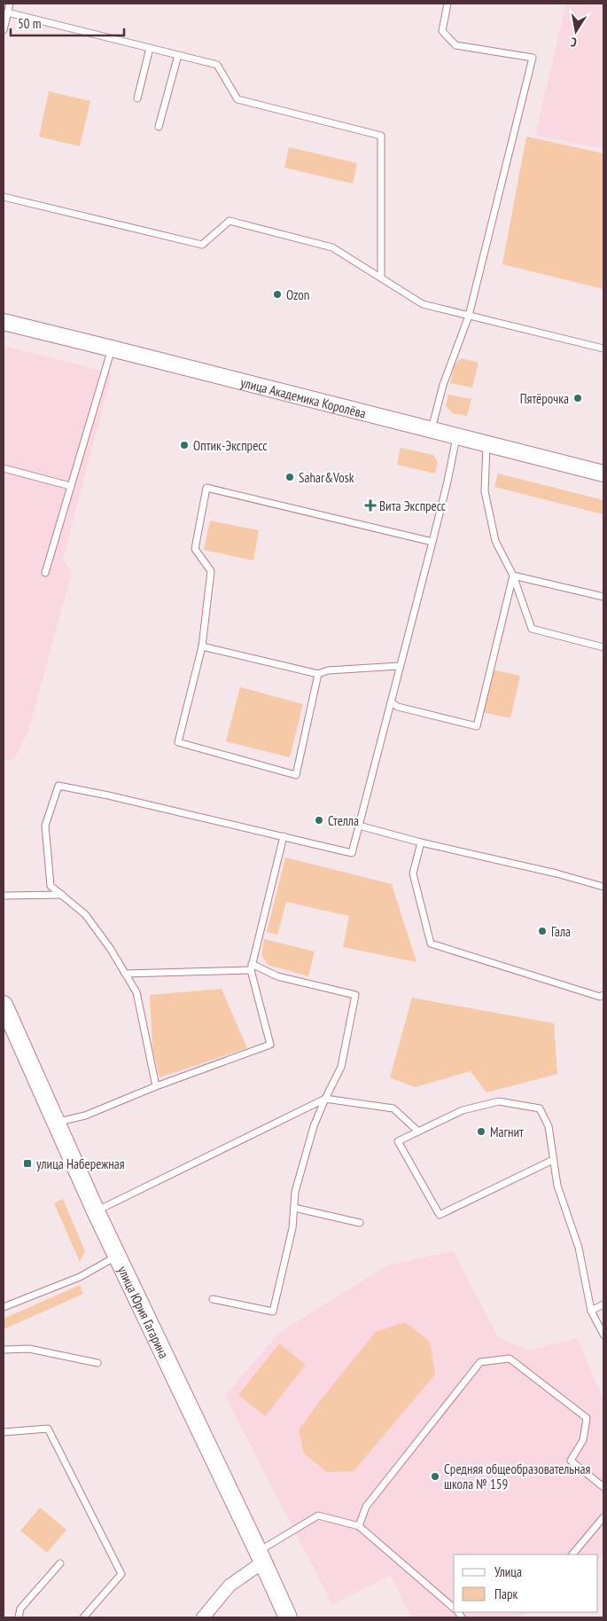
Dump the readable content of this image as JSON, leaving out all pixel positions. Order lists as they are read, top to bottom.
{
  "streets": {
    "main road": ["улица Юрия Гагарина"],
    "street": ["улица Академика Королёва"]
  },
  "places": {
    "other": [
      "Ozon",
      "Пятёрочка",
      "Оптик-Экспресс",
      "Sahar&Vosk",
      "Стелла",
      "Гала",
      "Магнит",
      "Средняя общеобразовательная школа № 159"
    ],
    "health": ["Вита Экспресс"],
    "transit": ["улица Набережная"]
  },
  "legend": ["Улица", "Парк"],
  "scale_bar": "50 m",
  "north": "bottom"
}
